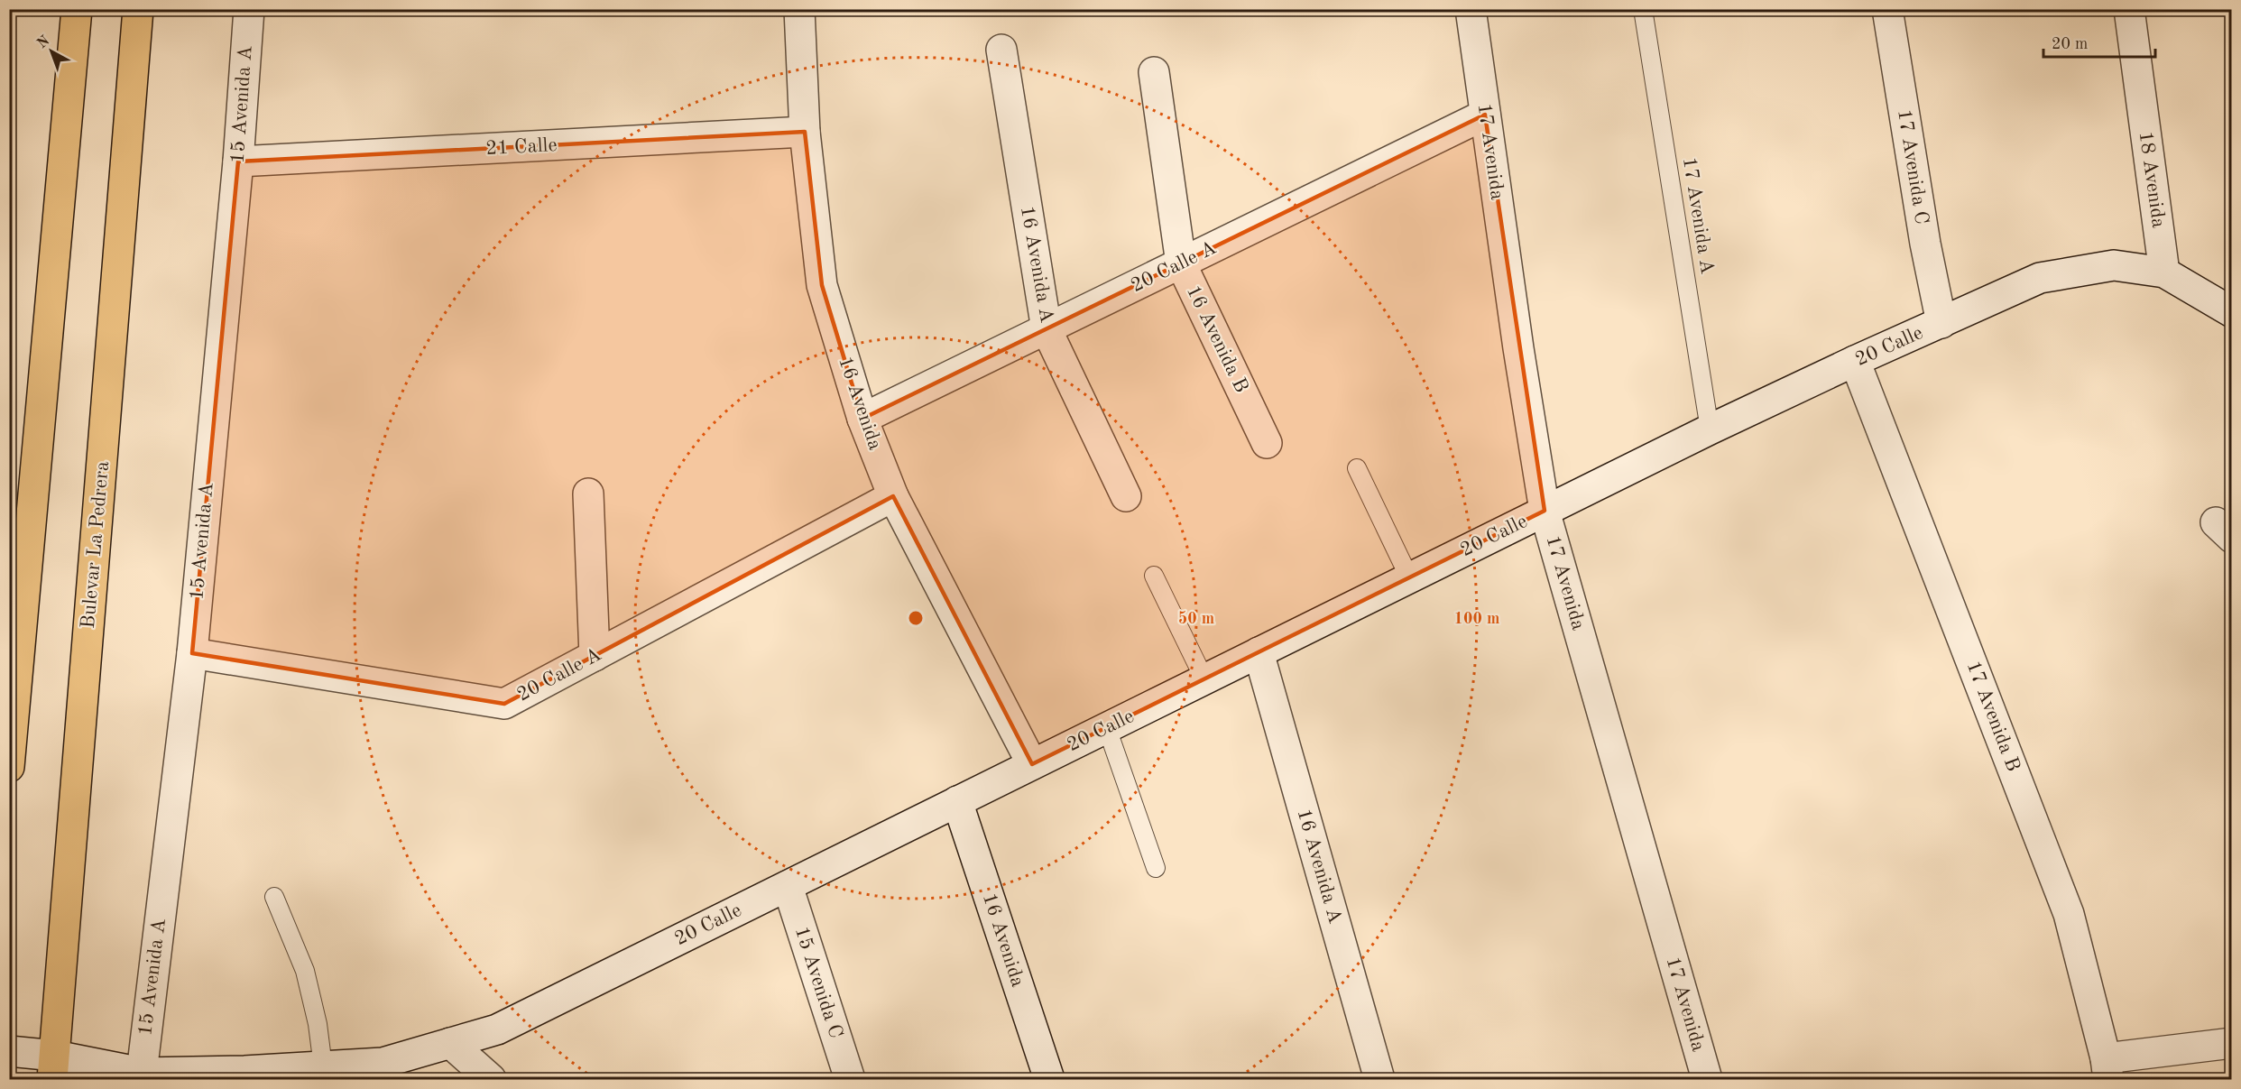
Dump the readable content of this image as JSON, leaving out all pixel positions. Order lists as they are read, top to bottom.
{
  "streets": {
    "main road": ["Bulevar La Pedrera"],
    "street": [
      "15 Avenida A",
      "21 Calle",
      "17 Avenida",
      "17 Avenida C",
      "18 Avenida",
      "16 Avenida A",
      "20 Calle A",
      "16 Avenida B",
      "20 Calle",
      "16 Avenida",
      "17 Avenida B",
      "15 Avenida C"
    ],
    "lane": ["17 Avenida A"]
  },
  "crossings": [
    ["15 Avenida A", "21 Calle"],
    ["15 Avenida A", "20 Calle A"],
    ["15 Avenida A", "20 Calle"],
    ["21 Calle", "16 Avenida"],
    ["17 Avenida", "20 Calle A"],
    ["17 Avenida", "20 Calle"],
    ["17 Avenida C", "20 Calle"],
    ["18 Avenida", "20 Calle"],
    ["17 Avenida A", "20 Calle"],
    ["16 Avenida A", "20 Calle A"],
    ["16 Avenida A", "20 Calle"],
    ["20 Calle A", "16 Avenida B"],
    ["20 Calle A", "16 Avenida"],
    ["20 Calle", "16 Avenida"],
    ["20 Calle", "Bulevar La Pedrera"],
    ["20 Calle", "17 Avenida B"],
    ["20 Calle", "15 Avenida C"]
  ],
  "scale_bar": "20 m",
  "north": "top left",
  "rings": ["50 m", "100 m"]
}
